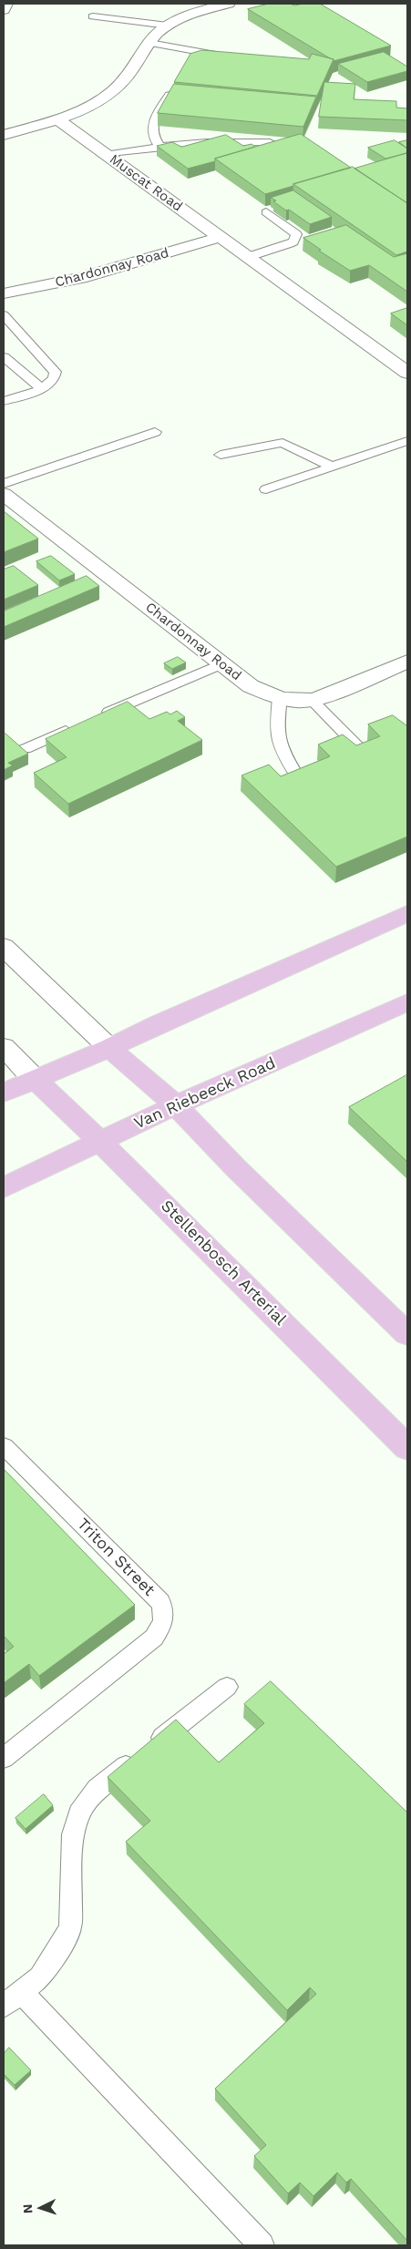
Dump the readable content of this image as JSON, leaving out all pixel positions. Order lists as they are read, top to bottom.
{
  "streets": {
    "main road": ["Van Riebeeck Road", "Stellenbosch Arterial"],
    "street": ["Muscat Road", "Chardonnay Road"],
    "lane": ["Triton Street"]
  },
  "crossings": [
    ["Muscat Road", "Chardonnay Road"],
    ["Van Riebeeck Road", "Stellenbosch Arterial"]
  ],
  "north": "left"
}
